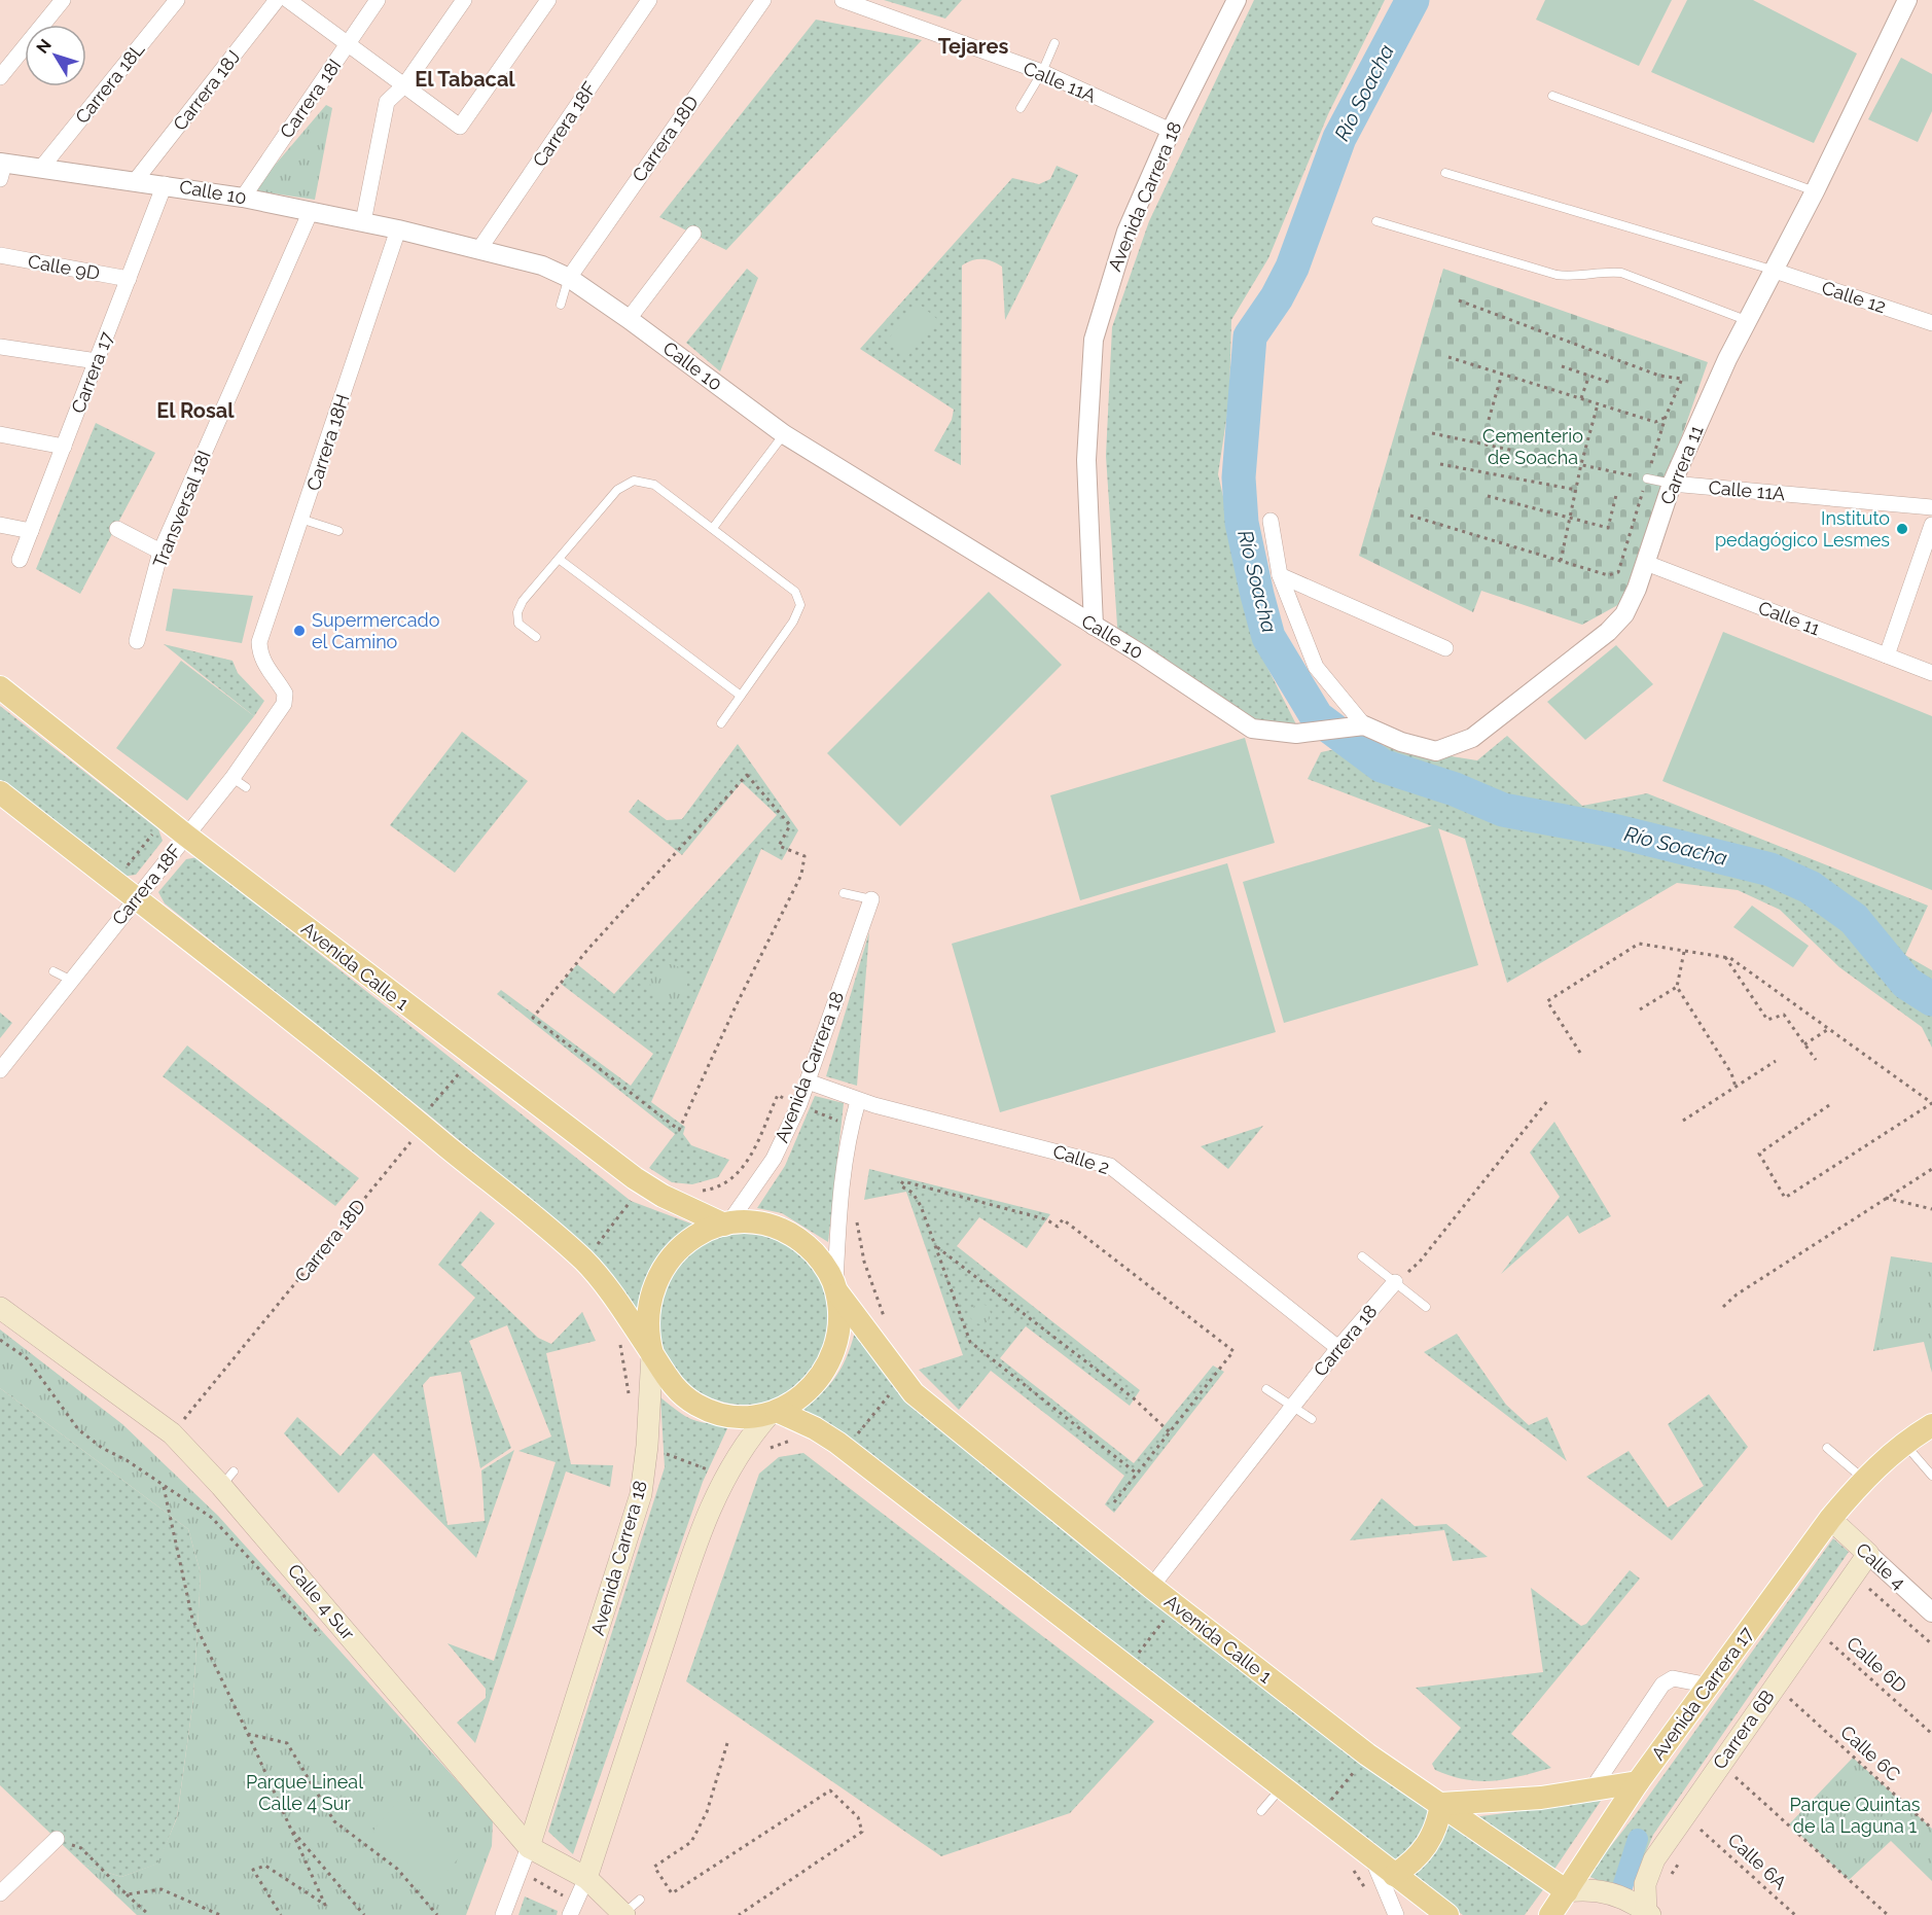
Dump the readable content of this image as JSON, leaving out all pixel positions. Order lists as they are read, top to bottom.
{
  "streets": {
    "main road": [
      "Avenida Carrera 18",
      "Avenida Calle 1",
      "Calle 4",
      "Calle 4 Sur",
      "Avenida Carrera 17",
      "Carrera 6B"
    ],
    "street": [
      "Calle 11A",
      "Carrera 18L",
      "Carrera 18J",
      "Carrera 18I",
      "Carrera 18F",
      "Carrera 18D",
      "Calle 10",
      "Calle 9D",
      "Calle 12",
      "Carrera 17",
      "Carrera 18H",
      "Carrera 11",
      "Transversal 18I",
      "Calle 11",
      "Calle 2",
      "Carrera 18"
    ],
    "path": ["Calle 6D", "Calle 6C", "Calle 6A"]
  },
  "crossings": [
    ["Calle 11A", "Avenida Carrera 18"],
    ["Calle 11A", "Carrera 11"],
    ["Carrera 18L", "Calle 10"],
    ["Carrera 18J", "Calle 10"],
    ["Carrera 18I", "Calle 10"],
    ["Carrera 18F", "Calle 10"],
    ["Carrera 18F", "Carrera 18H"],
    ["Carrera 18F", "Avenida Calle 1"],
    ["Carrera 18D", "Calle 10"],
    ["Carrera 18D", "Avenida Calle 1"],
    ["Carrera 18D", "Calle 4 Sur"],
    ["Calle 10", "Avenida Carrera 18"],
    ["Calle 10", "Carrera 17"],
    ["Calle 10", "Carrera 18H"],
    ["Calle 10", "Carrera 11"],
    ["Calle 10", "Transversal 18I"],
    ["Avenida Carrera 18", "Avenida Calle 1"],
    ["Avenida Carrera 18", "Calle 2"],
    ["Avenida Carrera 18", "Calle 4 Sur"],
    ["Calle 9D", "Carrera 17"],
    ["Calle 12", "Carrera 11"],
    ["Carrera 11", "Calle 11"],
    ["Avenida Calle 1", "Carrera 18"],
    ["Avenida Calle 1", "Avenida Carrera 17"],
    ["Calle 2", "Carrera 18"],
    ["Calle 4", "Avenida Carrera 17"],
    ["Calle 4", "Carrera 6B"]
  ],
  "districts": ["Tejares", "El Tabacal", "El Rosal"],
  "water": ["Río Soacha"],
  "parks": ["Cementerio de Soacha", "Parque Lineal Calle 4 Sur", "Parque Quintas de la Laguna 1"],
  "places": ["Instituto pedagógico Lesmes", "Supermercado el Camino"],
  "north": "top left"
}
